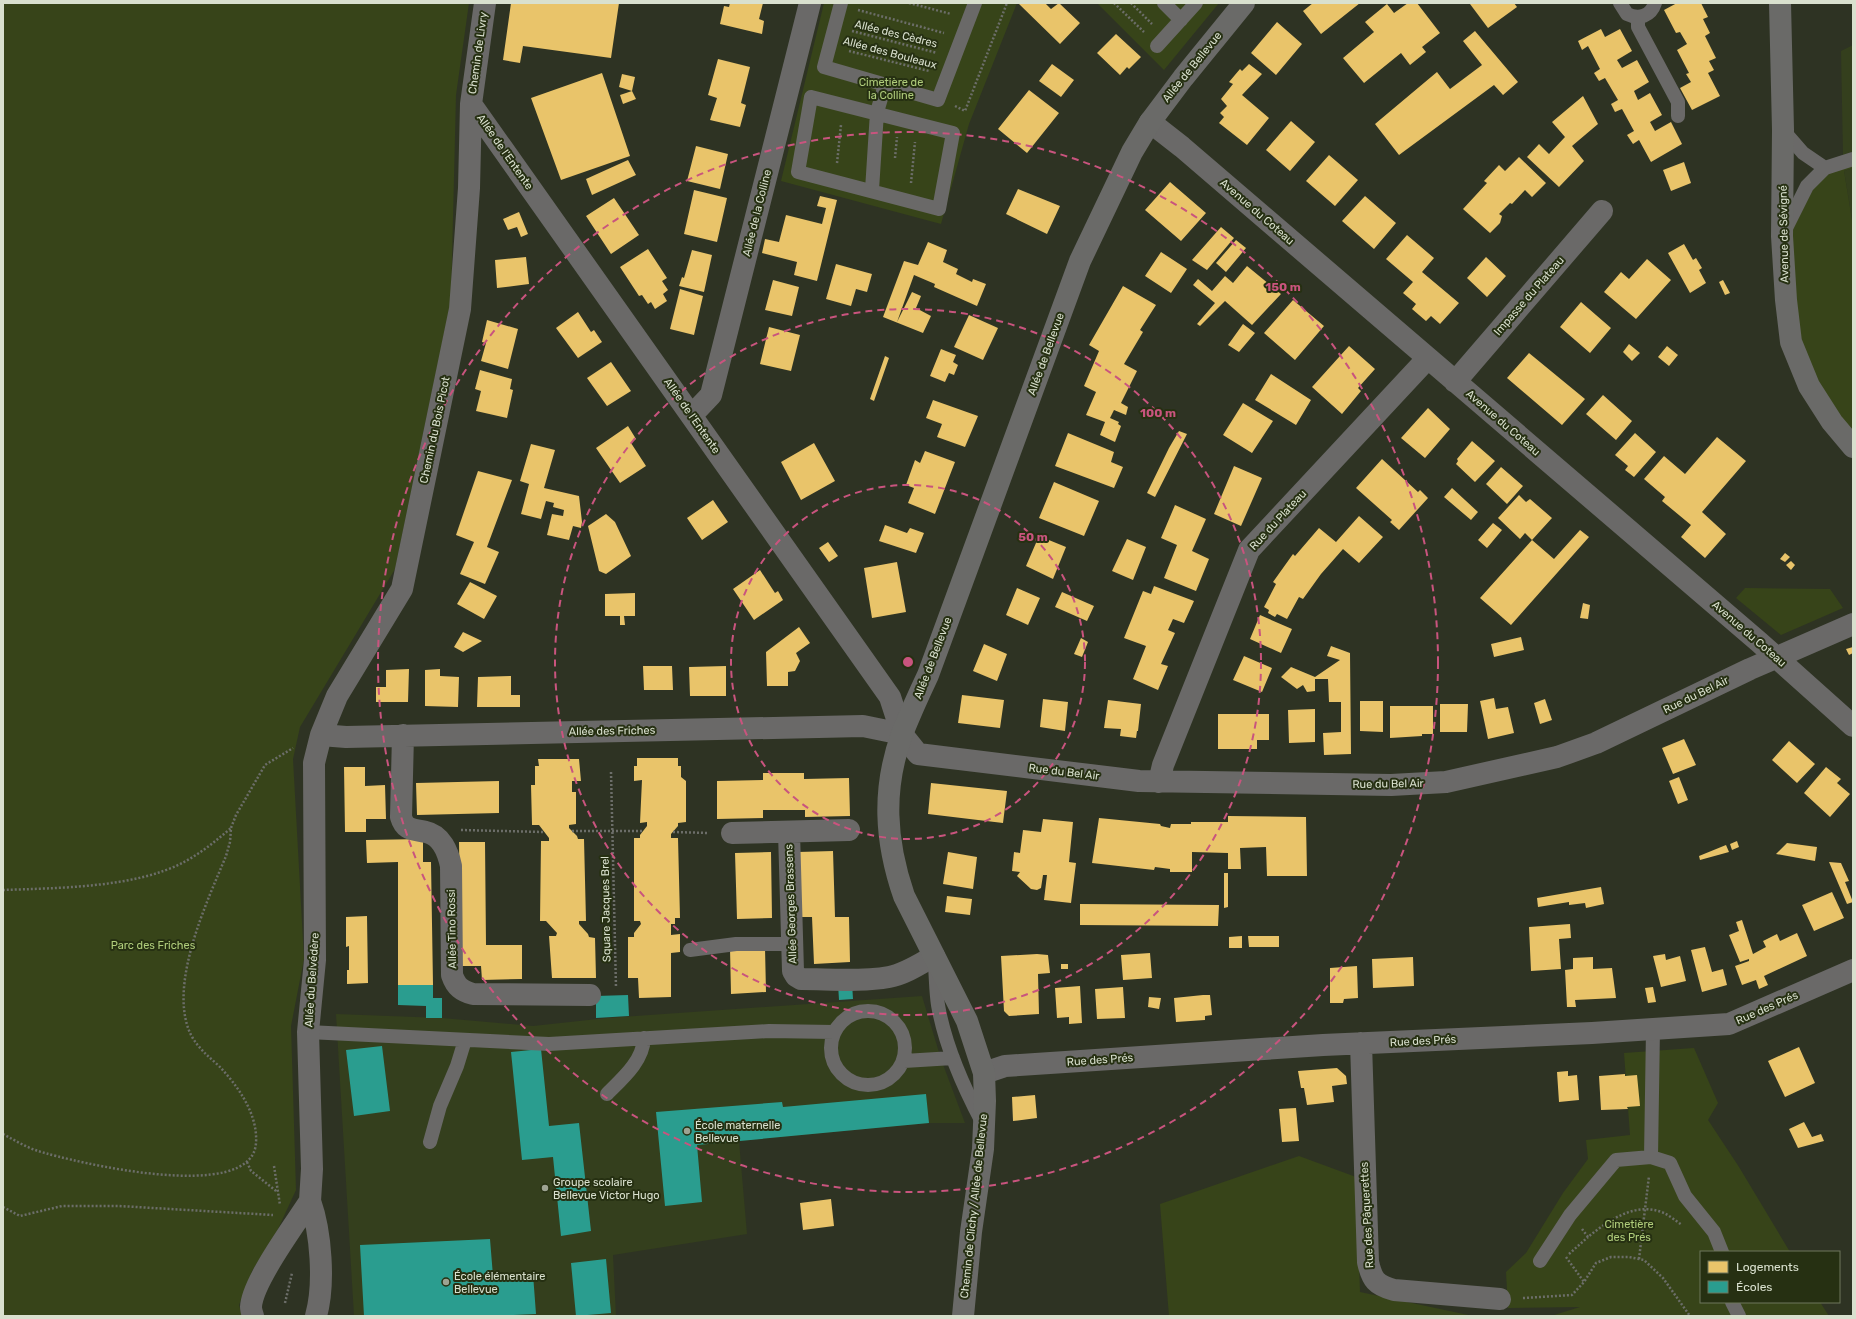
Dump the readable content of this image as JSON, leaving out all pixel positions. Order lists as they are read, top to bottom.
{
  "streets": {
    "street": [
      "Chemin de Livry",
      "Allée de Bellevue",
      "Allée de l'Entente",
      "Avenue du Coteau",
      "Allée de la Colline",
      "Avenue de Sévigné",
      "Impasse du Plateau",
      "Chemin du Bois Picot",
      "Rue du Plateau",
      "Rue du Bel Air",
      "Allée des Friches",
      "Allée Georges Brassens",
      "Allée Tino Rossi",
      "Allée du Belvédère",
      "Rue des Prés",
      "Chemin de Clichy / Allée de Bellevue",
      "Rue des Pâquerettes"
    ],
    "path": ["Allée des Cèdres", "Allée des Bouleaux", "Square Jacques Brel"]
  },
  "crossings": [
    ["Chemin de Livry", "Allée de l'Entente"],
    ["Chemin de Livry", "Chemin du Bois Picot"],
    ["Allée de Bellevue", "Allée de l'Entente"],
    ["Allée de Bellevue", "Avenue du Coteau"],
    ["Allée de Bellevue", "Rue du Bel Air"],
    ["Allée de Bellevue", "Allée des Friches"],
    ["Allée de Bellevue", "Chemin de Clichy / Allée de Bellevue"],
    ["Allée de l'Entente", "Allée de la Colline"],
    ["Allée de l'Entente", "Chemin du Bois Picot"],
    ["Allée de l'Entente", "Rue du Bel Air"],
    ["Allée de l'Entente", "Allée des Friches"],
    ["Allée de l'Entente", "Chemin de Clichy / Allée de Bellevue"],
    ["Avenue du Coteau", "Impasse du Plateau"],
    ["Avenue du Coteau", "Rue du Plateau"],
    ["Avenue du Coteau", "Rue du Bel Air"],
    ["Chemin du Bois Picot", "Allée des Friches"],
    ["Chemin du Bois Picot", "Allée du Belvédère"],
    ["Rue du Plateau", "Rue du Bel Air"],
    ["Rue du Bel Air", "Allée des Friches"],
    ["Rue du Bel Air", "Chemin de Clichy / Allée de Bellevue"],
    ["Allée des Friches", "Allée du Belvédère"],
    ["Allée des Friches", "Chemin de Clichy / Allée de Bellevue"],
    ["Allée Georges Brassens", "Chemin de Clichy / Allée de Bellevue"],
    ["Rue des Prés", "Chemin de Clichy / Allée de Bellevue"],
    ["Rue des Prés", "Rue des Pâquerettes"]
  ],
  "parks": ["Cimetière de la Colline", "Parc des Friches", "Cimetière des Prés"],
  "places": ["École maternelle Bellevue", "Groupe scolaire Bellevue Victor Hugo", "École élémentaire Bellevue"],
  "legend": ["Logements", "Écoles"],
  "rings": ["150 m", "100 m", "50 m"]
}
